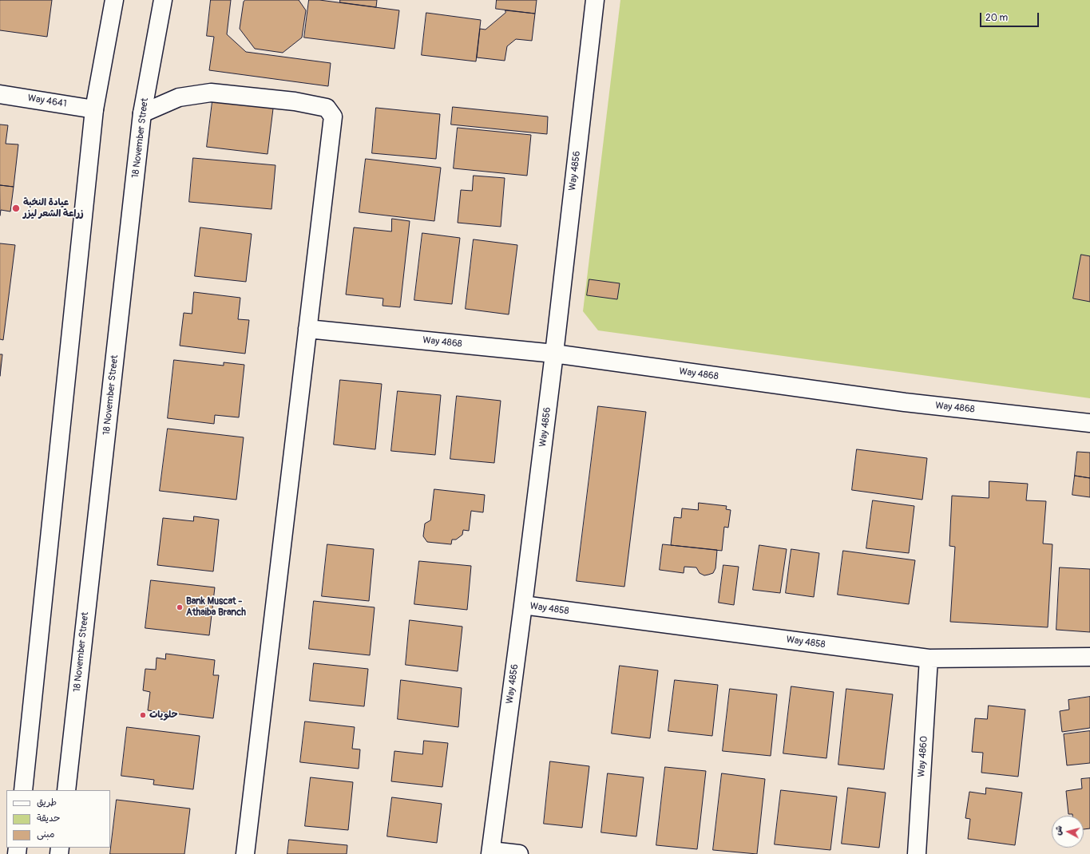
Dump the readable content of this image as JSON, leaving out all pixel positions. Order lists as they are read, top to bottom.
{
  "streets": {
    "street": [
      "Way 4641",
      "18 November Street",
      "Way 4856",
      "Way 4868",
      "Way 4858",
      "Way 4860"
    ]
  },
  "crossings": [
    ["Way 4856", "Way 4868"],
    ["Way 4856", "Way 4858"],
    ["Way 4858", "Way 4860"]
  ],
  "places": ["عيادة النخبة زراعة الشعر ليزر", "Bank Muscat - Athaiba Branch", "حلويات"],
  "legend": ["طريق", "حديقة", "مبنى"],
  "scale_bar": "20 m",
  "north": "left"
}
